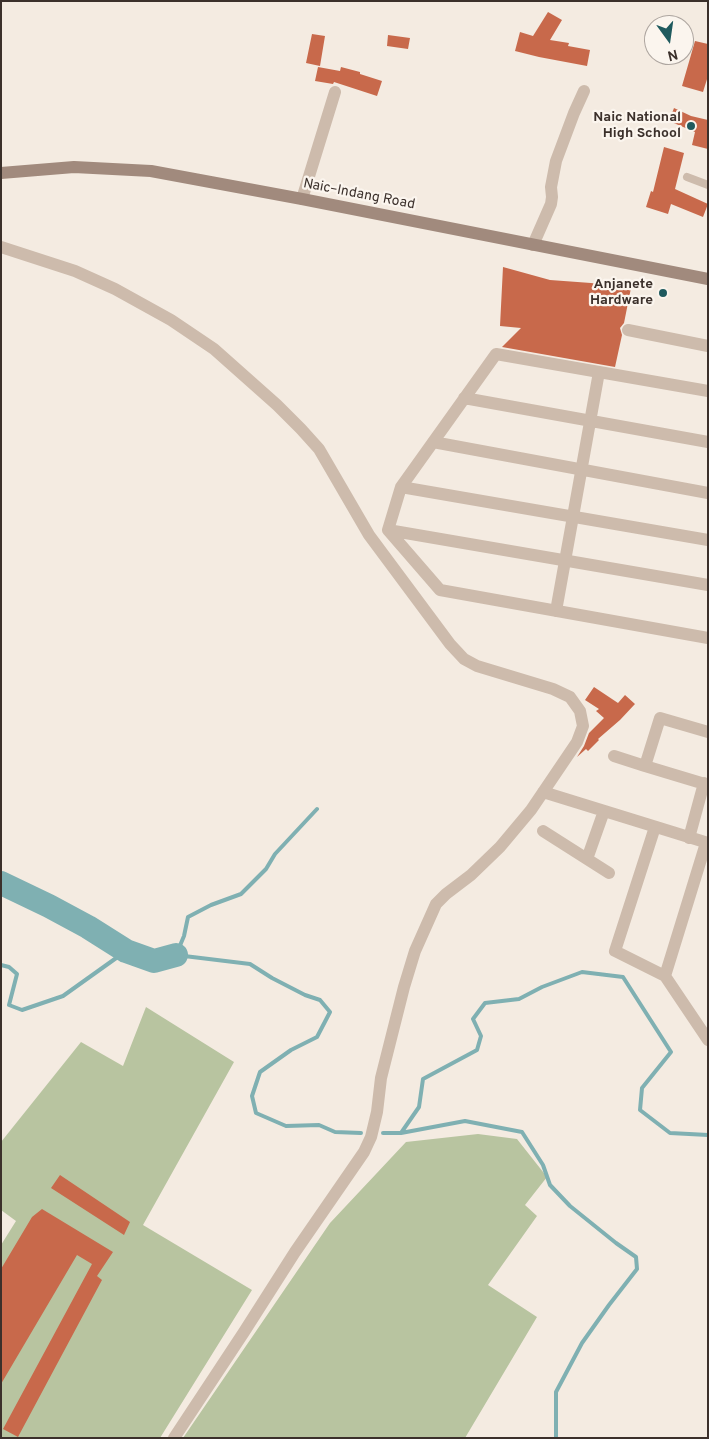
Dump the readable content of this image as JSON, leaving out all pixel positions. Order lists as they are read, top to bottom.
{
  "streets": {
    "main road": ["Naic–Indang Road"]
  },
  "places": ["Naic National High School", "Anjanete Hardware"],
  "north": "bottom"
}
